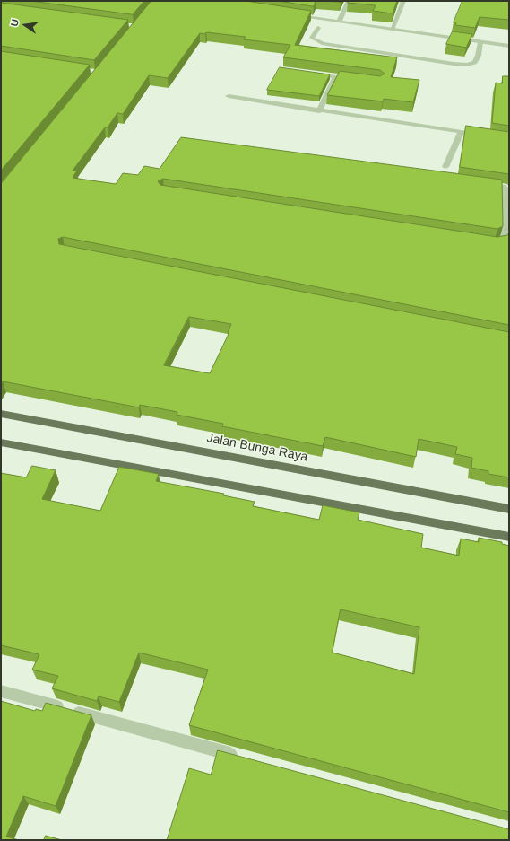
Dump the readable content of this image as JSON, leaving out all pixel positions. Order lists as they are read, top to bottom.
{
  "streets": {
    "main road": ["Jalan Bunga Raya"]
  },
  "north": "left"
}
